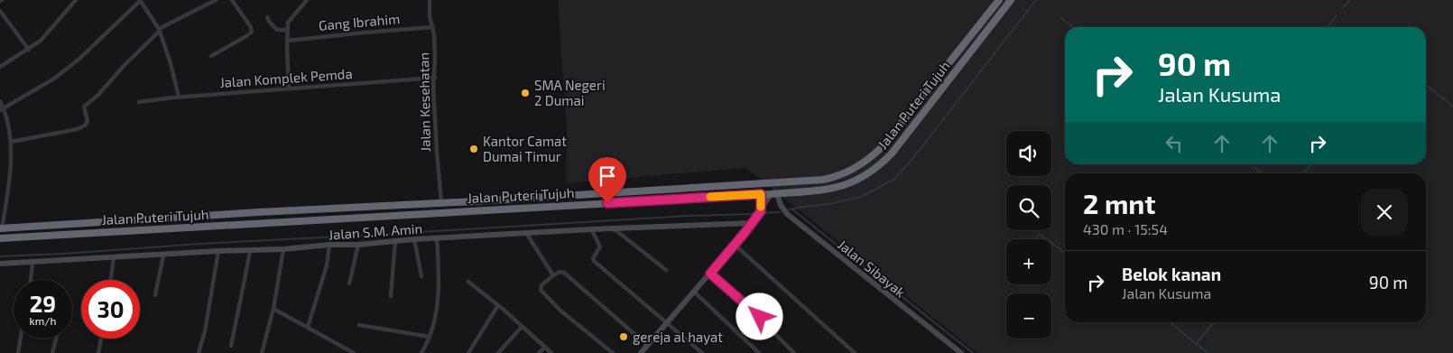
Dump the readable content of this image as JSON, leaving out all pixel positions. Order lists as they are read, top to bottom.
{
  "streets": {
    "highway": ["Jalan Puteri Tujuh"],
    "street": [
      "Gang Ibrahim",
      "Jalan Komplek Pemda",
      "Jalan Kesehatan",
      "Jalan S.M. Amin",
      "Jalan Sibayak"
    ]
  },
  "crossings": [
    ["Gang Ibrahim", "Jalan Kesehatan"],
    ["Jalan Komplek Pemda", "Jalan Kesehatan"],
    ["Jalan Kesehatan", "Jalan Puteri Tujuh"],
    ["Jalan Puteri Tujuh", "Jalan Sibayak"]
  ],
  "places": ["SMA Negeri 2 Dumai", "Kantor Camat Dumai Timur", "gereja al hayat"],
  "page": {
    "turn": ["90 m", "Jalan Kusuma"],
    "map_buttons": ["+", "−"],
    "heading": ["2 mnt", "430 m · 15:54"],
    "list": [
      {
        "name": "Belok kanan",
        "note": "Jalan Kusuma",
        "value": "90 m"
      }
    ],
    "speed": "29 km/h",
    "limit": "30"
  }
}
